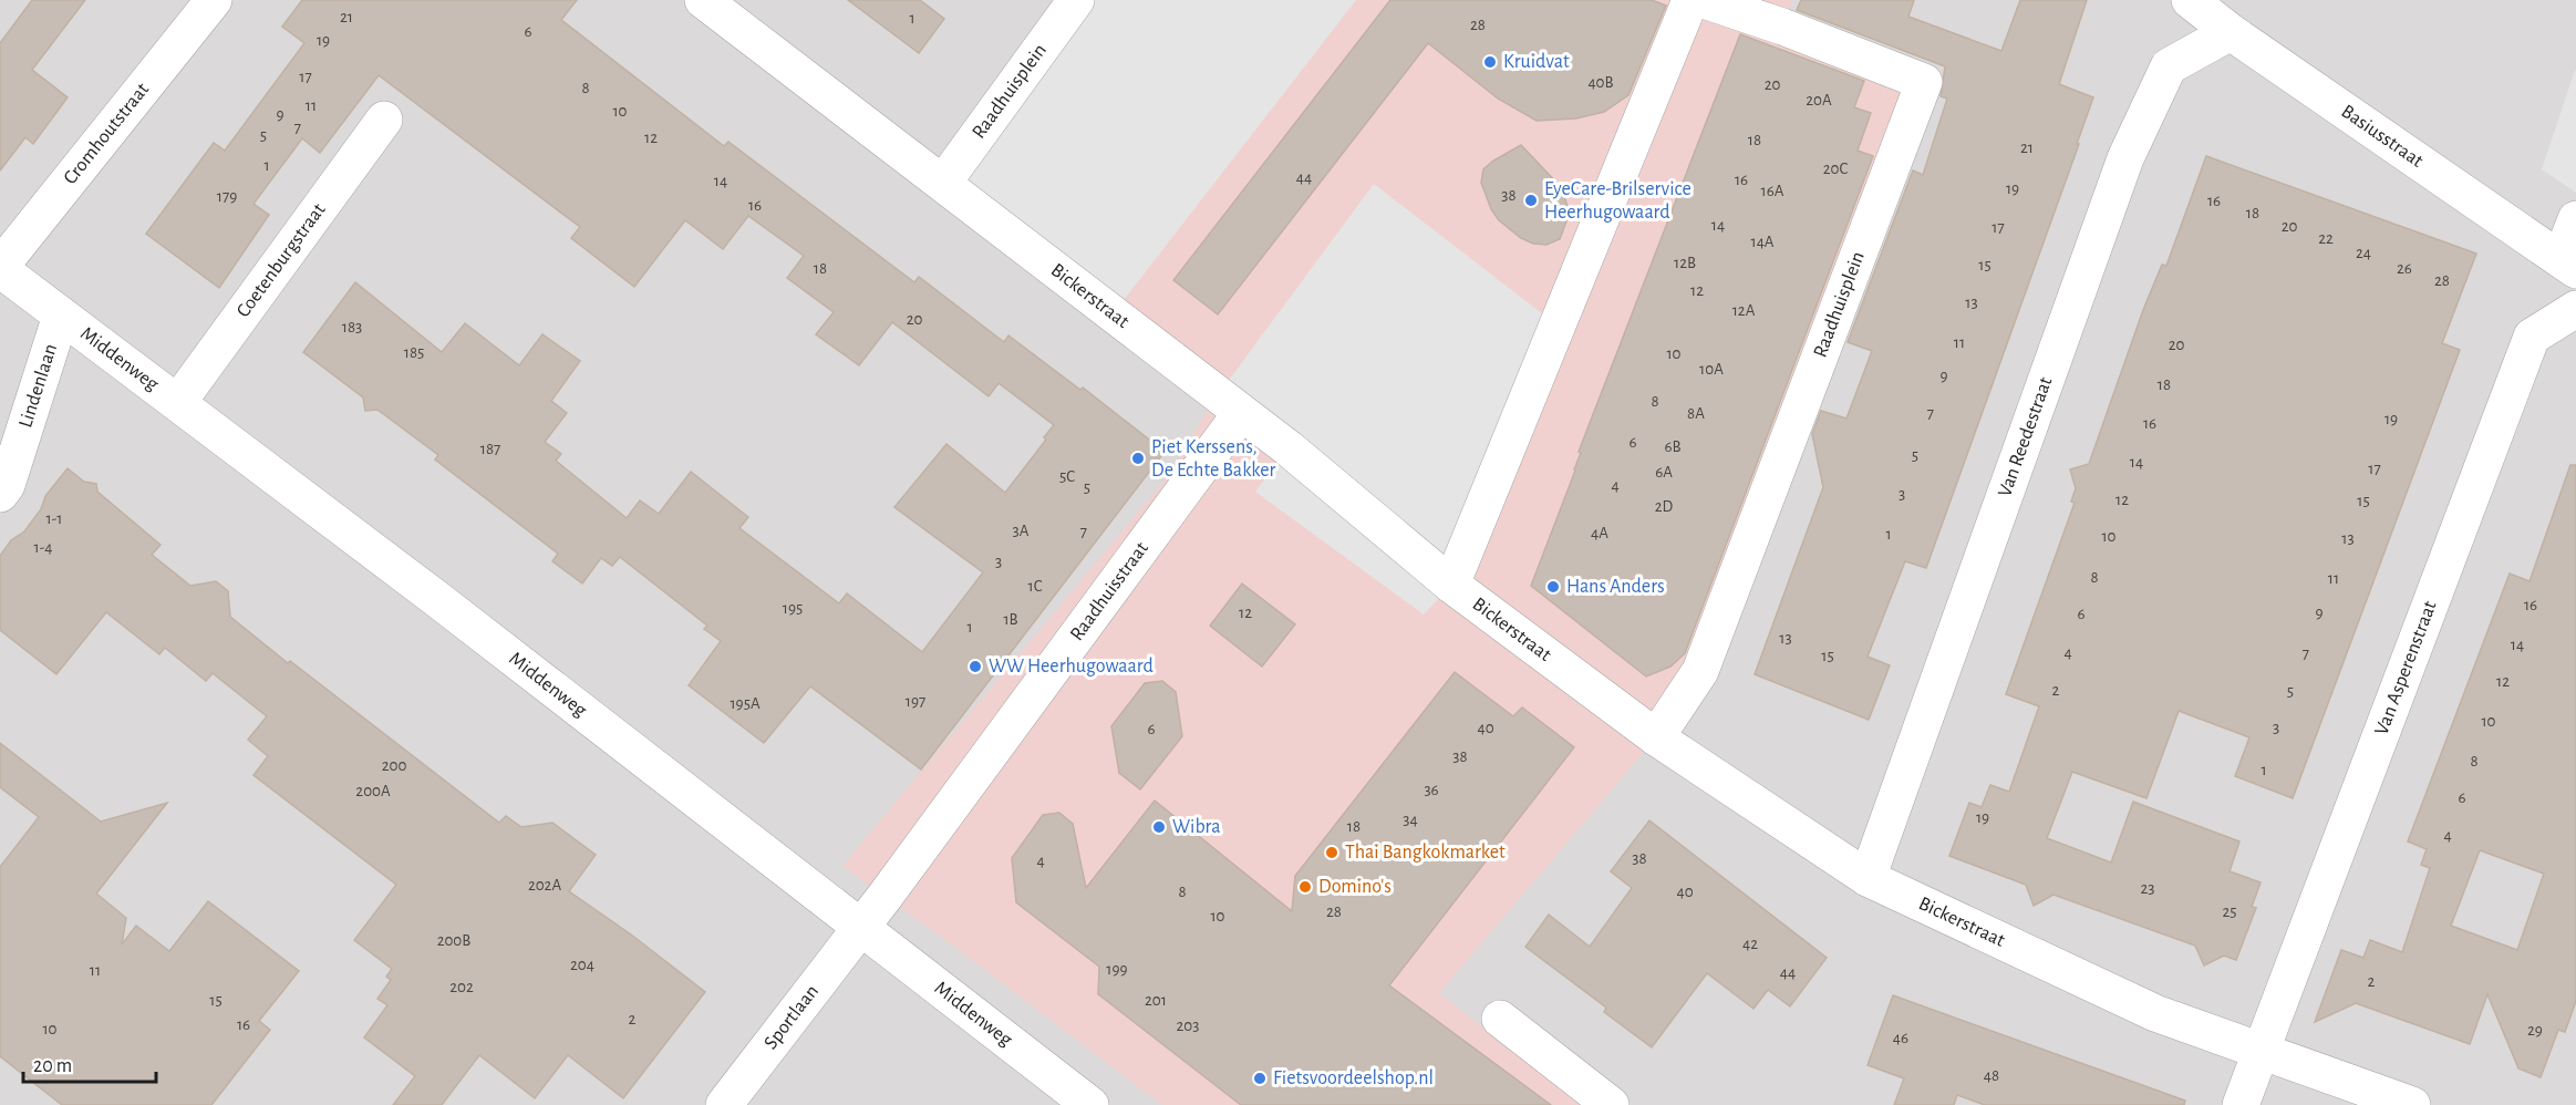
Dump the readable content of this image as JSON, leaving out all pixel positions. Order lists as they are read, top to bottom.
{
  "streets": {
    "street": [
      "Raadhuisplein",
      "Cromhoutstraat",
      "Basiusstraat",
      "Coetenburgstraat",
      "Bickerstraat",
      "Middenweg",
      "Lindenlaan",
      "Van Reedestraat",
      "Raadhuisstraat",
      "Van Asperenstraat",
      "Sportlaan"
    ]
  },
  "crossings": [
    ["Raadhuisplein", "Bickerstraat"],
    ["Cromhoutstraat", "Middenweg"],
    ["Basiusstraat", "Van Reedestraat"],
    ["Coetenburgstraat", "Middenweg"],
    ["Bickerstraat", "Van Reedestraat"],
    ["Bickerstraat", "Raadhuisstraat"],
    ["Bickerstraat", "Van Asperenstraat"],
    ["Middenweg", "Lindenlaan"],
    ["Middenweg", "Raadhuisstraat"],
    ["Middenweg", "Sportlaan"],
    ["Raadhuisstraat", "Sportlaan"]
  ],
  "places": [
    "Kruidvat",
    "EyeCare-Brilservice Heerhugowaard",
    "Piet Kerssens, De Echte Bakker",
    "Hans Anders",
    "WW Heerhugowaard",
    "Wibra",
    "Thai Bangkokmarket",
    "Domino's",
    "Fietsvoordeelshop.nl"
  ],
  "house_numbers": [
    "21",
    "1",
    "28",
    "6",
    "19",
    "17",
    "40B",
    "20",
    "8",
    "20A",
    "11",
    "10",
    "9",
    "7",
    "5",
    "12",
    "18",
    "21",
    "1",
    "20C",
    "44",
    "16",
    "14",
    "19",
    "16A",
    "38",
    "179",
    "16",
    "16",
    "18",
    "14",
    "20",
    "17",
    "22",
    "14A",
    "24",
    "12B",
    "15",
    "18",
    "26",
    "28",
    "12",
    "13",
    "12A",
    "20",
    "183",
    "11",
    "20",
    "185",
    "10",
    "10A",
    "9",
    "18",
    "8",
    "8A",
    "7",
    "19",
    "16",
    "6",
    "6B",
    "187",
    "5",
    "14",
    "17",
    "6A",
    "5C",
    "4",
    "5",
    "3",
    "12",
    "15",
    "2D",
    "1-1",
    "3A",
    "7",
    "4A",
    "1",
    "10",
    "13",
    "1-4",
    "3",
    "8",
    "11",
    "1C",
    "16",
    "195",
    "12",
    "9",
    "6",
    "1B",
    "1",
    "13",
    "14",
    "4",
    "7",
    "15",
    "12",
    "2",
    "5",
    "197",
    "195A",
    "10",
    "40",
    "3",
    "6",
    "38",
    "8",
    "200",
    "1",
    "36",
    "200A",
    "6",
    "19",
    "34",
    "18",
    "4",
    "38",
    "4",
    "202A",
    "23",
    "8",
    "40",
    "28",
    "25",
    "10",
    "200B",
    "42",
    "204",
    "199",
    "11",
    "44",
    "2",
    "202",
    "15",
    "201",
    "2",
    "16",
    "203",
    "10",
    "29",
    "46",
    "48"
  ],
  "scale_bar": "20 m"
}
